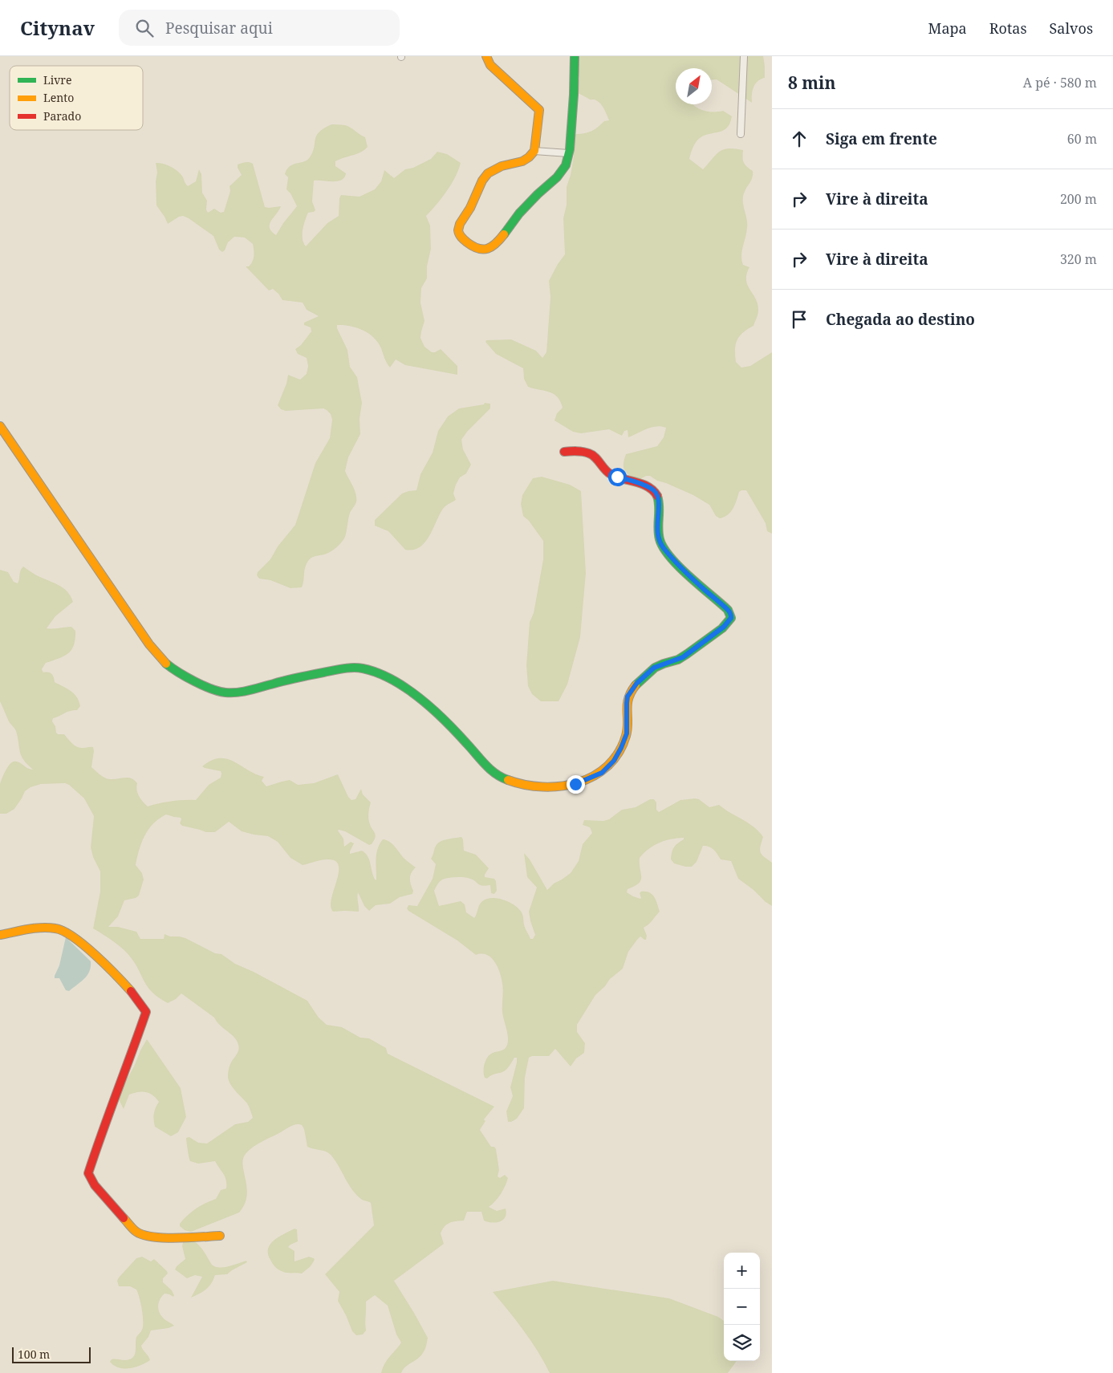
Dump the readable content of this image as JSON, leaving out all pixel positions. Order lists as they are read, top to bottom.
{
  "legend": ["Livre", "Lento", "Parado"],
  "scale_bar": "100 m",
  "north": "top right",
  "page": {
    "header": "Citynav",
    "search": "Pesquisar aqui",
    "nav": ["Mapa", "Rotas", "Salvos"],
    "heading": ["8 min", "A pé · 580 m"],
    "list": [
      ["Siga em frente", "60 m"],
      ["Vire à direita", "200 m"],
      ["Vire à direita", "320 m"],
      "Chegada ao destino"
    ],
    "map_buttons": ["+", "−"],
    "scale": "100 m"
  }
}
